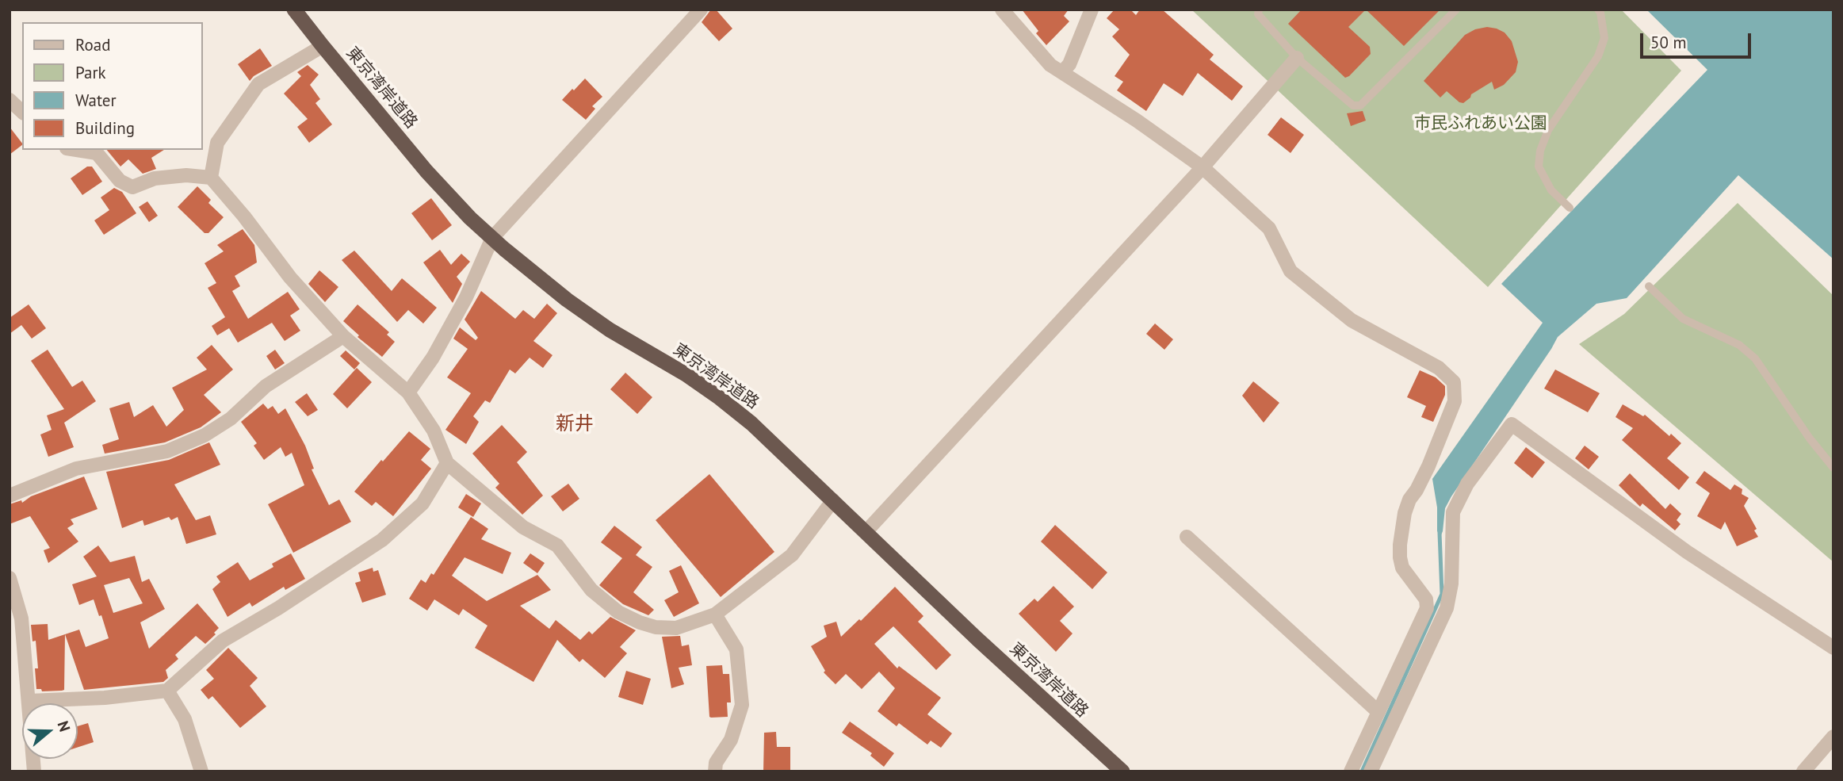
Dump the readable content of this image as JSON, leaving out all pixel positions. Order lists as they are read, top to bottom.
{
  "streets": {
    "highway": ["東京湾岸道路"]
  },
  "districts": ["新井"],
  "parks": ["市民ふれあい公園"],
  "legend": [
    "Road",
    "Park",
    "Water",
    "Building"
  ],
  "scale_bar": "50 m",
  "north": "right"
}
